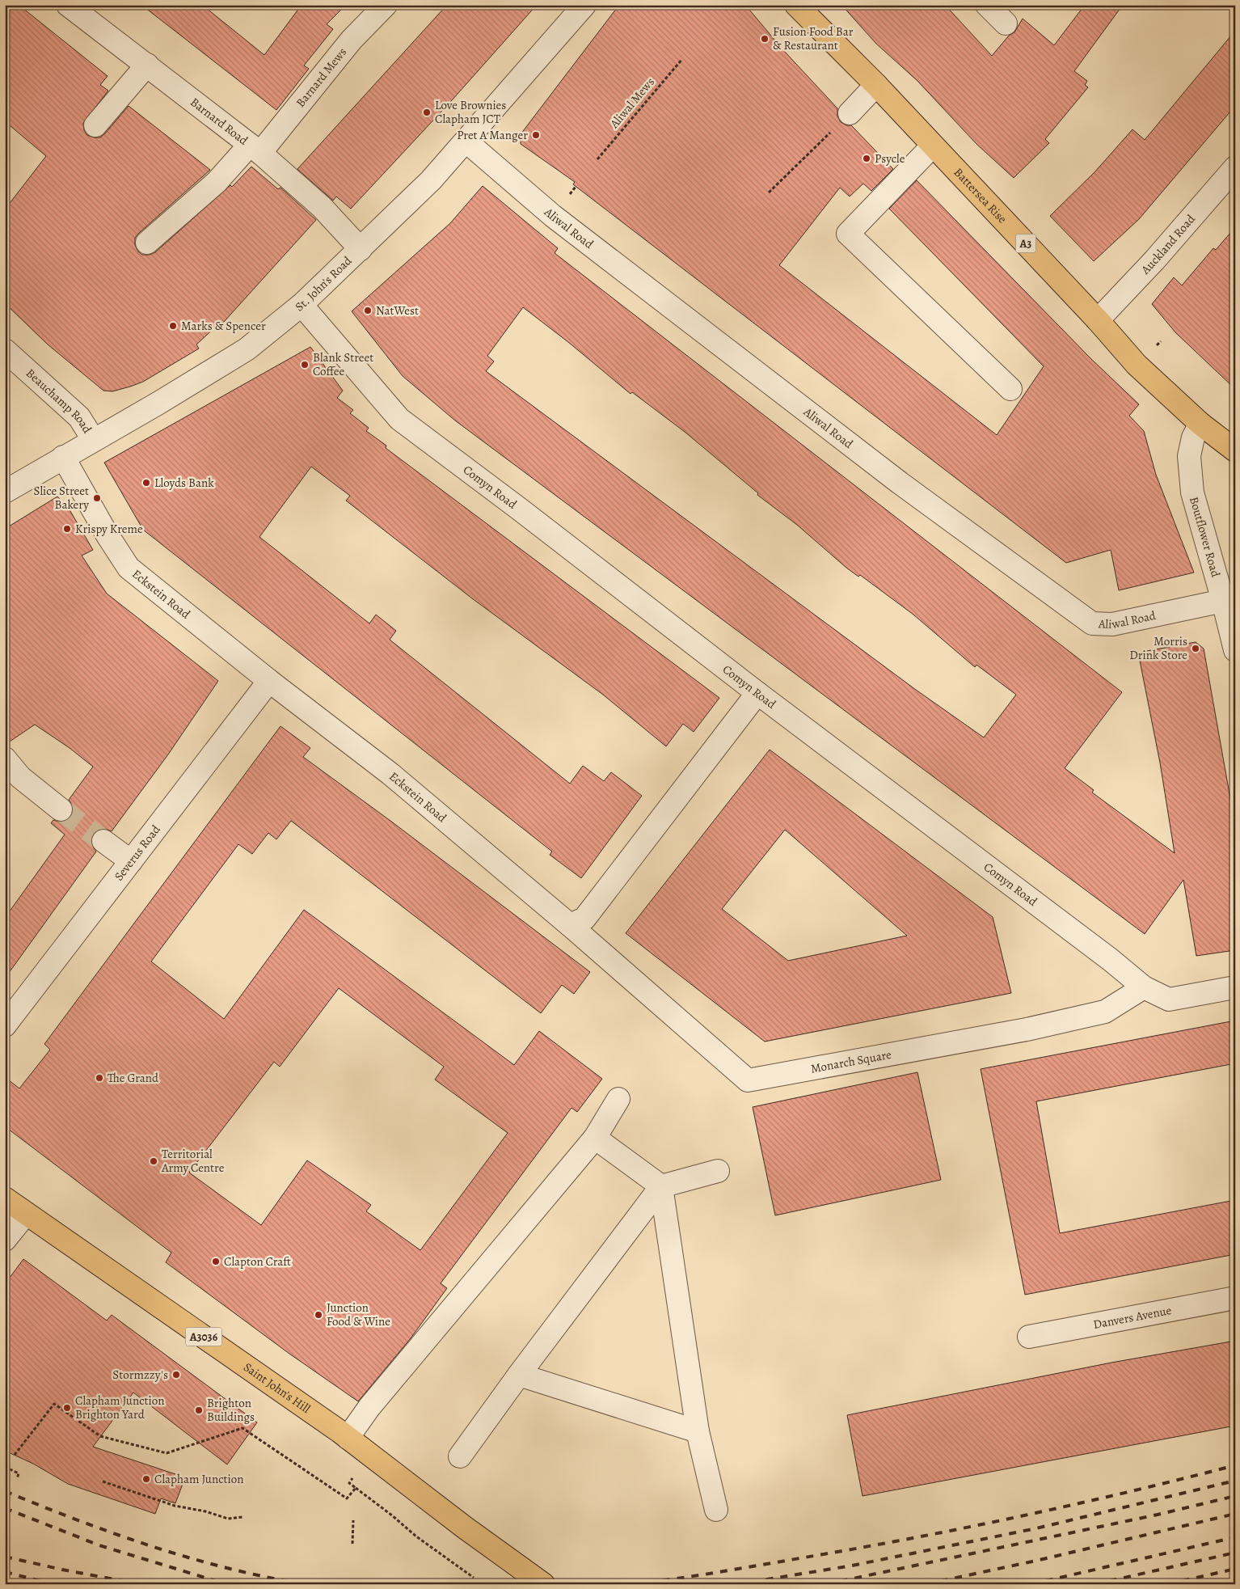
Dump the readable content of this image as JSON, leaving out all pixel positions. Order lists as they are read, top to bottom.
{
  "streets": {
    "main road": [
      "Battersea Rise",
      "A3",
      "A3036",
      "Saint John's Hill"
    ],
    "street": [
      "Barnard Mews",
      "Barnard Road",
      "Aliwal Road",
      "Auckland Road",
      "St. John's Road",
      "Beauchamp Road",
      "Comyn Road",
      "Boutflower Road",
      "Eckstein Road",
      "Severus Road",
      "Monarch Square",
      "Danvers Avenue"
    ],
    "path": ["Aliwal Mews"]
  },
  "crossings": [
    ["Barnard Mews", "Barnard Road"],
    ["Barnard Road", "St. John's Road"],
    ["Battersea Rise", "Auckland Road"],
    ["Battersea Rise", "Boutflower Road"],
    ["Aliwal Road", "St. John's Road"],
    ["Aliwal Road", "Boutflower Road"],
    ["St. John's Road", "Beauchamp Road"],
    ["St. John's Road", "Comyn Road"],
    ["St. John's Road", "Eckstein Road"],
    ["Comyn Road", "Monarch Square"],
    ["Eckstein Road", "Severus Road"],
    ["Eckstein Road", "Monarch Square"]
  ],
  "places": [
    "Fusion Food Bar & Restaurant",
    "Love Brownies Clapham JCT",
    "Pret A Manger",
    "Psycle",
    "NatWest",
    "Marks & Spencer",
    "Blank Street Coffee",
    "Lloyds Bank",
    "Slice Street Bakery",
    "Krispy Kreme",
    "Morris Drink Store",
    "The Grand",
    "Territorial Army Centre",
    "Clapton Craft",
    "Junction Food & Wine",
    "Stormzzy's",
    "Clapham Junction Brighton Yard",
    "Brighton Buildings",
    "Clapham Junction"
  ]
}
